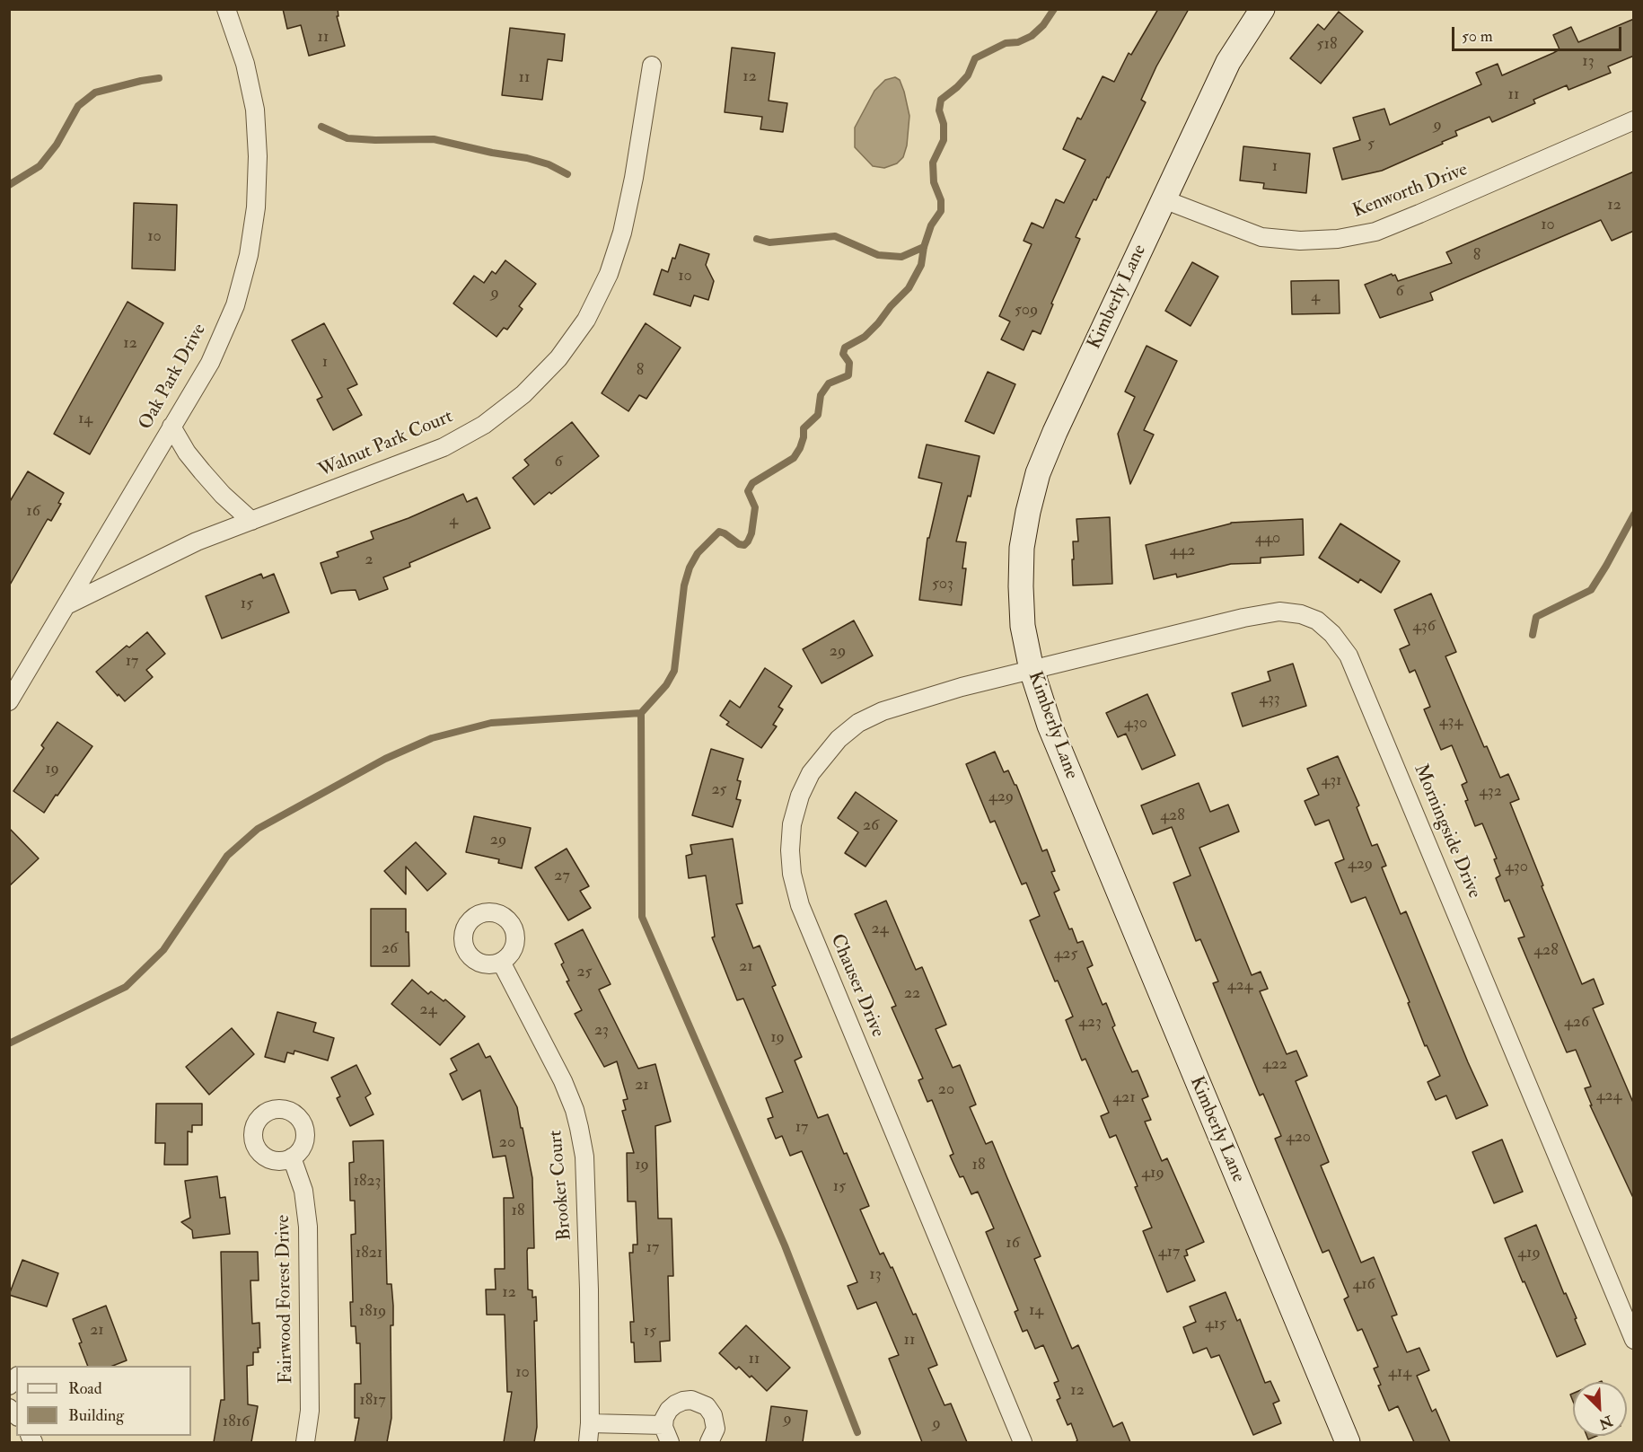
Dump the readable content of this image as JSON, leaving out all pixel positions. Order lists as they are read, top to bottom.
{
  "streets": {
    "street": [
      "Kenworth Drive",
      "Kimberly Lane",
      "Oak Park Drive",
      "Walnut Park Court",
      "Morningside Drive",
      "Chauser Drive",
      "Brooker Court",
      "Fairwood Forest Drive"
    ]
  },
  "crossings": [
    ["Kenworth Drive", "Kimberly Lane"],
    ["Kimberly Lane", "Morningside Drive"],
    ["Kimberly Lane", "Chauser Drive"],
    ["Oak Park Drive", "Walnut Park Court"],
    ["Morningside Drive", "Chauser Drive"]
  ],
  "house_numbers": [
    "11",
    "518",
    "13",
    "12",
    "11",
    "11",
    "9",
    "5",
    "1",
    "12",
    "10",
    "10",
    "8",
    "10",
    "6",
    "9",
    "4",
    "509",
    "12",
    "1",
    "8",
    "14",
    "6",
    "16",
    "4",
    "440",
    "442",
    "2",
    "503",
    "15",
    "436",
    "29",
    "17",
    "433",
    "434",
    "430",
    "19",
    "431",
    "25",
    "432",
    "429",
    "428",
    "26",
    "29",
    "429",
    "430",
    "27",
    "24",
    "26",
    "428",
    "425",
    "21",
    "25",
    "424",
    "22",
    "24",
    "423",
    "426",
    "23",
    "19",
    "422",
    "21",
    "20",
    "424",
    "421",
    "17",
    "420",
    "20",
    "19",
    "18",
    "419",
    "1823",
    "15",
    "18",
    "16",
    "17",
    "417",
    "1821",
    "419",
    "13",
    "416",
    "12",
    "14",
    "1819",
    "415",
    "21",
    "15",
    "11",
    "11",
    "10",
    "414",
    "12",
    "1817",
    "9",
    "1816",
    "9"
  ],
  "legend": ["Road", "Building"],
  "scale_bar": "50 m",
  "north": "bottom right"
}
